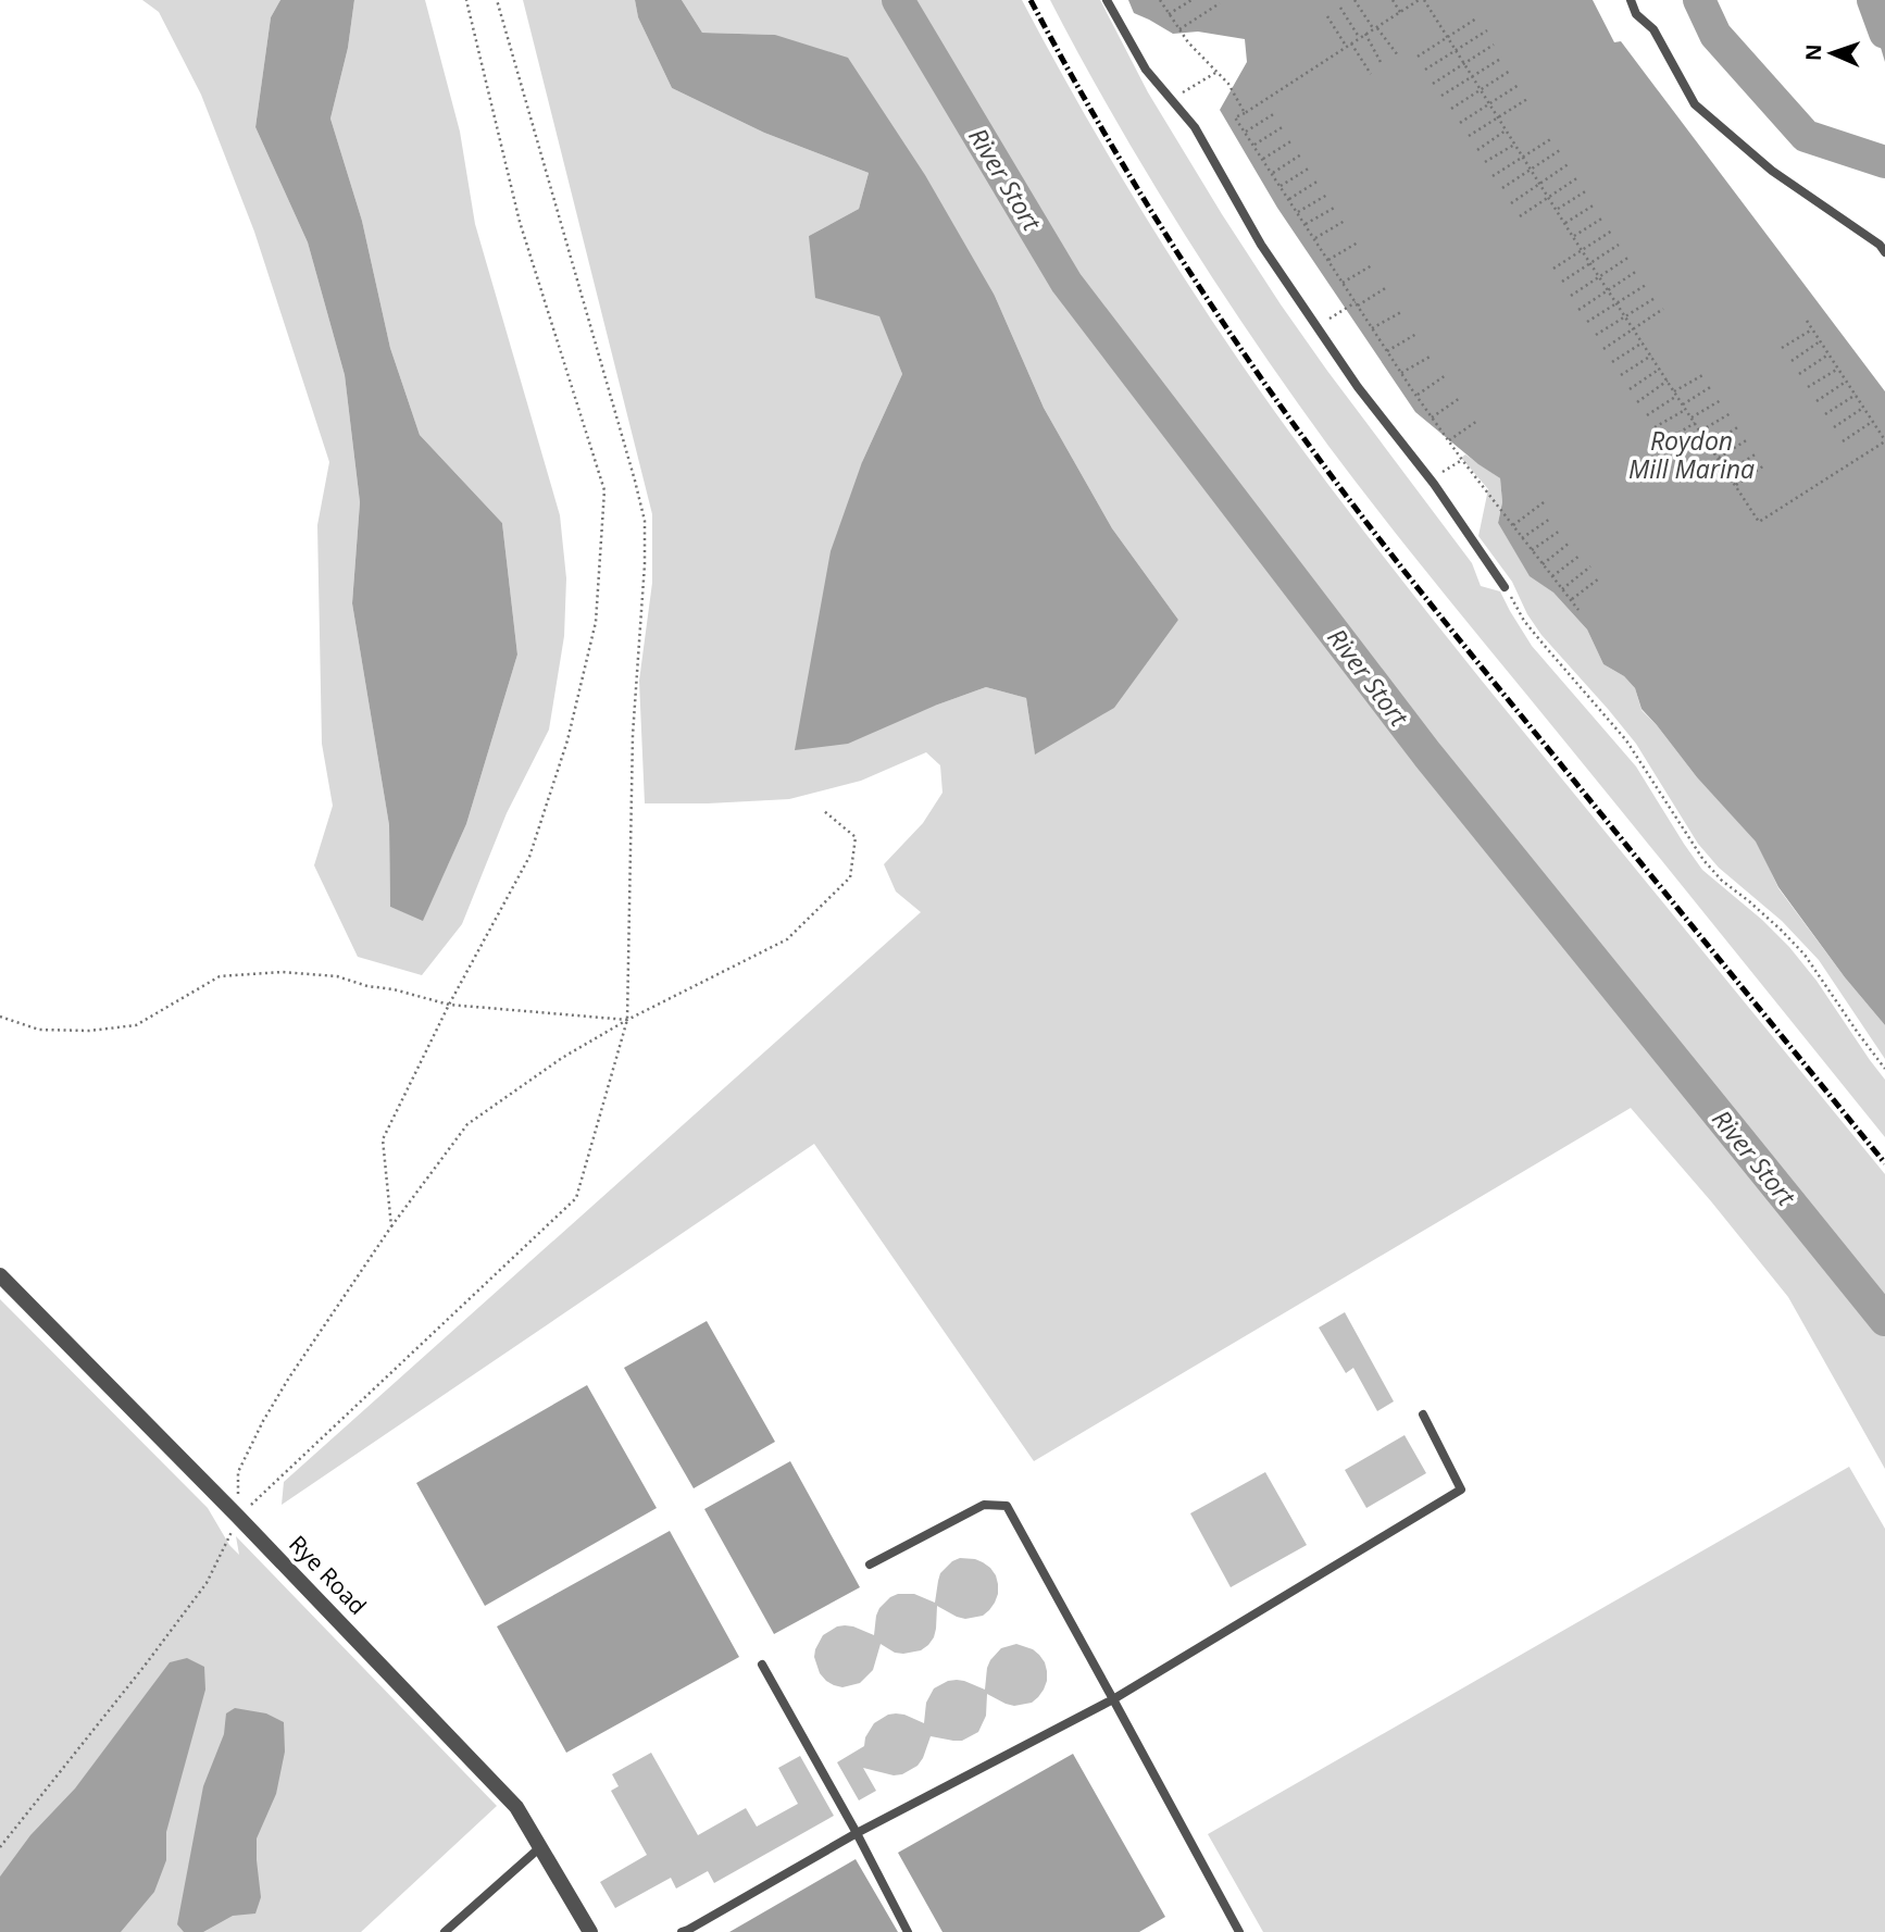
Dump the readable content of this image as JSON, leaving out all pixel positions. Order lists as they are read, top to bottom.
{
  "streets": {
    "street": ["Rye Road"]
  },
  "water": ["River Stort", "Roydon Mill Marina"],
  "north": "left"
}
